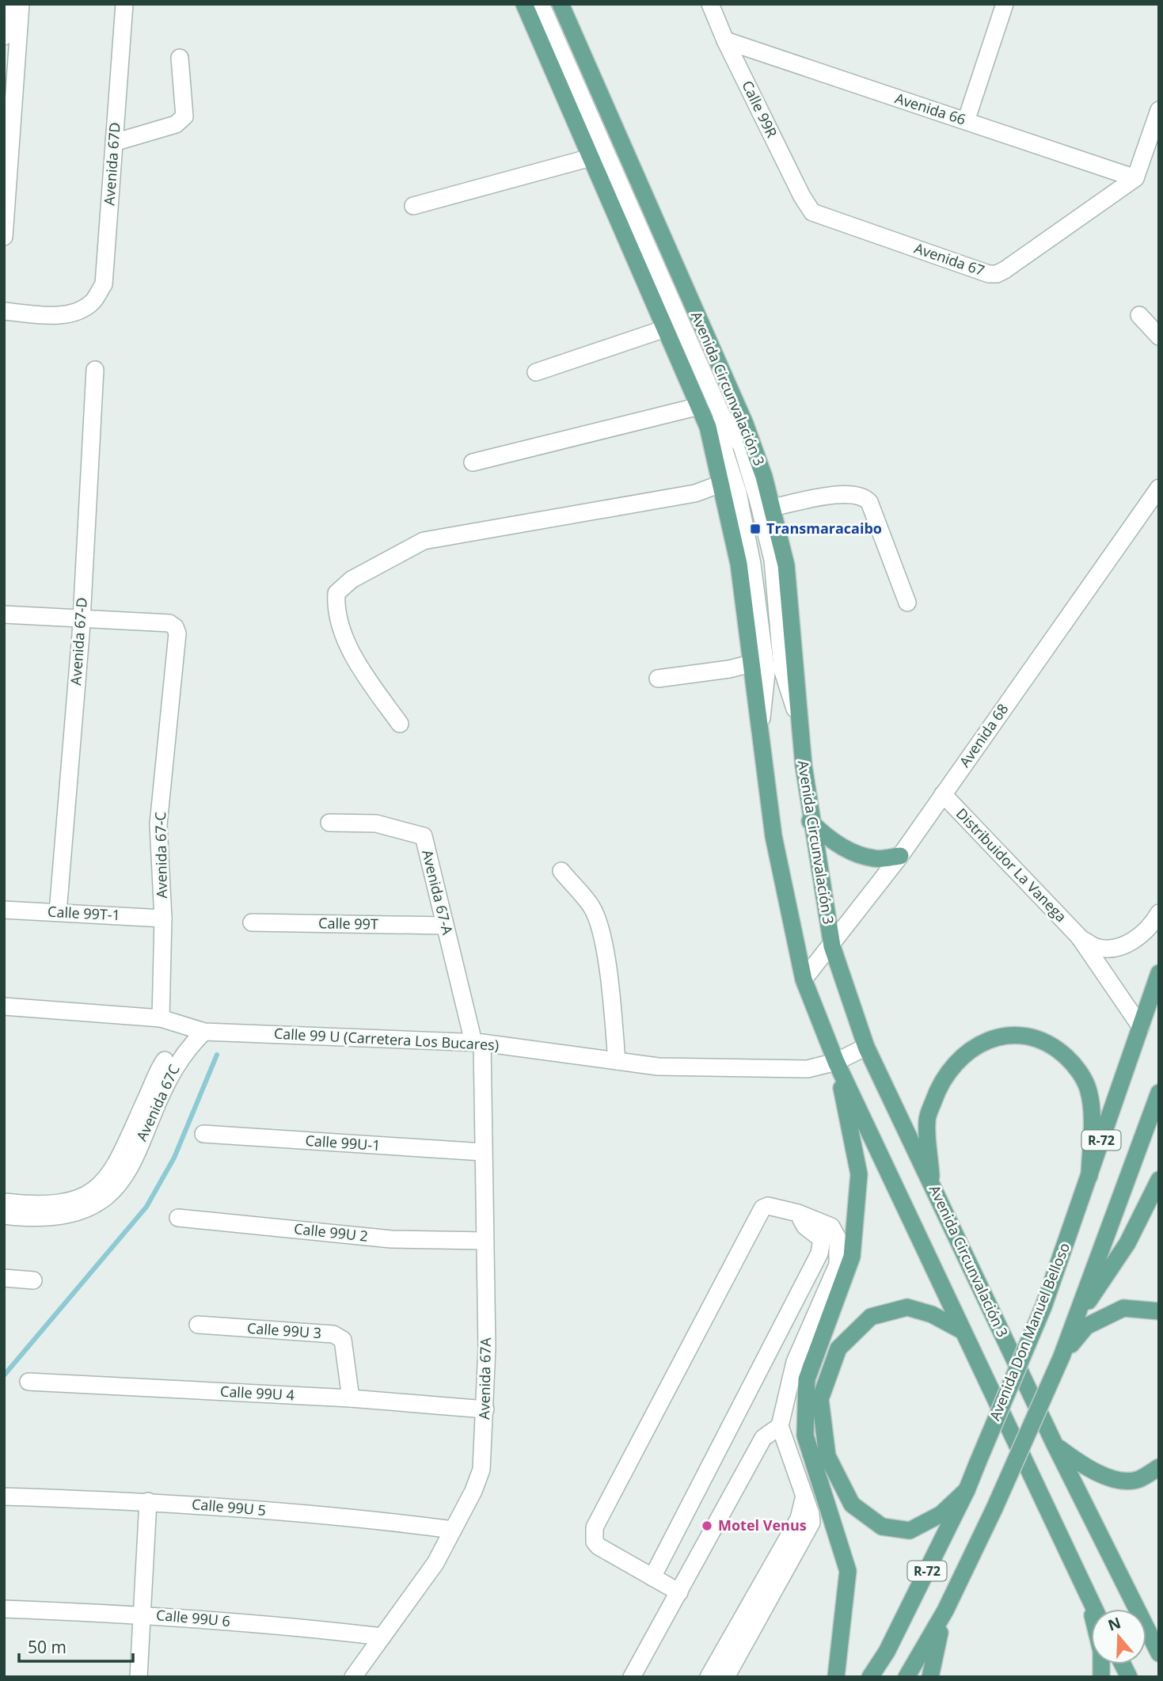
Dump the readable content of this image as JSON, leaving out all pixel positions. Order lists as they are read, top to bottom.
{
  "streets": {
    "main road": ["Avenida Circunvalación 3", "R-72", "Avenida Don Manuel Belloso"],
    "street": [
      "Calle 99R",
      "Avenida 66",
      "Avenida 67D",
      "Avenida 67",
      "Avenida 67-D",
      "Avenida 68",
      "Avenida 67-C",
      "Distribuidor La Vanega",
      "Avenida 67-A",
      "Calle 99T-1",
      "Calle 99T",
      "Calle 99 U (Carretera Los Bucares)",
      "Avenida 67C",
      "Calle 99U-1",
      "Calle 99U 2",
      "Calle 99U 3",
      "Avenida 67A",
      "Calle 99U 4",
      "Calle 99U 5",
      "Calle 99U 6"
    ]
  },
  "crossings": [
    ["Calle 99R", "Avenida 66"],
    ["Calle 99R", "Avenida 67"],
    ["Avenida 66", "Avenida 67"],
    ["Avenida Circunvalación 3", "Avenida 68"],
    ["Avenida Circunvalación 3", "Calle 99 U (Carretera Los Bucares)"],
    ["Avenida 67-D", "Avenida 67-C"],
    ["Avenida 67-D", "Calle 99T-1"],
    ["Avenida 68", "Distribuidor La Vanega"],
    ["Avenida 67-C", "Calle 99T-1"],
    ["Avenida 67-C", "Calle 99 U (Carretera Los Bucares)"],
    ["Distribuidor La Vanega", "Avenida Don Manuel Belloso"],
    ["Avenida 67-A", "Calle 99T"],
    ["Avenida 67-A", "Calle 99 U (Carretera Los Bucares)"],
    ["Avenida 67-A", "Avenida 67A"],
    ["Calle 99 U (Carretera Los Bucares)", "Avenida 67C"],
    ["Calle 99 U (Carretera Los Bucares)", "Avenida 67A"],
    ["Calle 99U-1", "Avenida 67A"],
    ["Calle 99U 2", "Avenida 67A"],
    ["Calle 99U 3", "Calle 99U 4"],
    ["Avenida 67A", "Calle 99U 4"],
    ["Avenida 67A", "Calle 99U 5"],
    ["Avenida 67A", "Calle 99U 6"]
  ],
  "places": {
    "transit": ["Transmaracaibo"],
    "other": ["Motel Venus"]
  },
  "scale_bar": "50 m",
  "north": "top"
}
